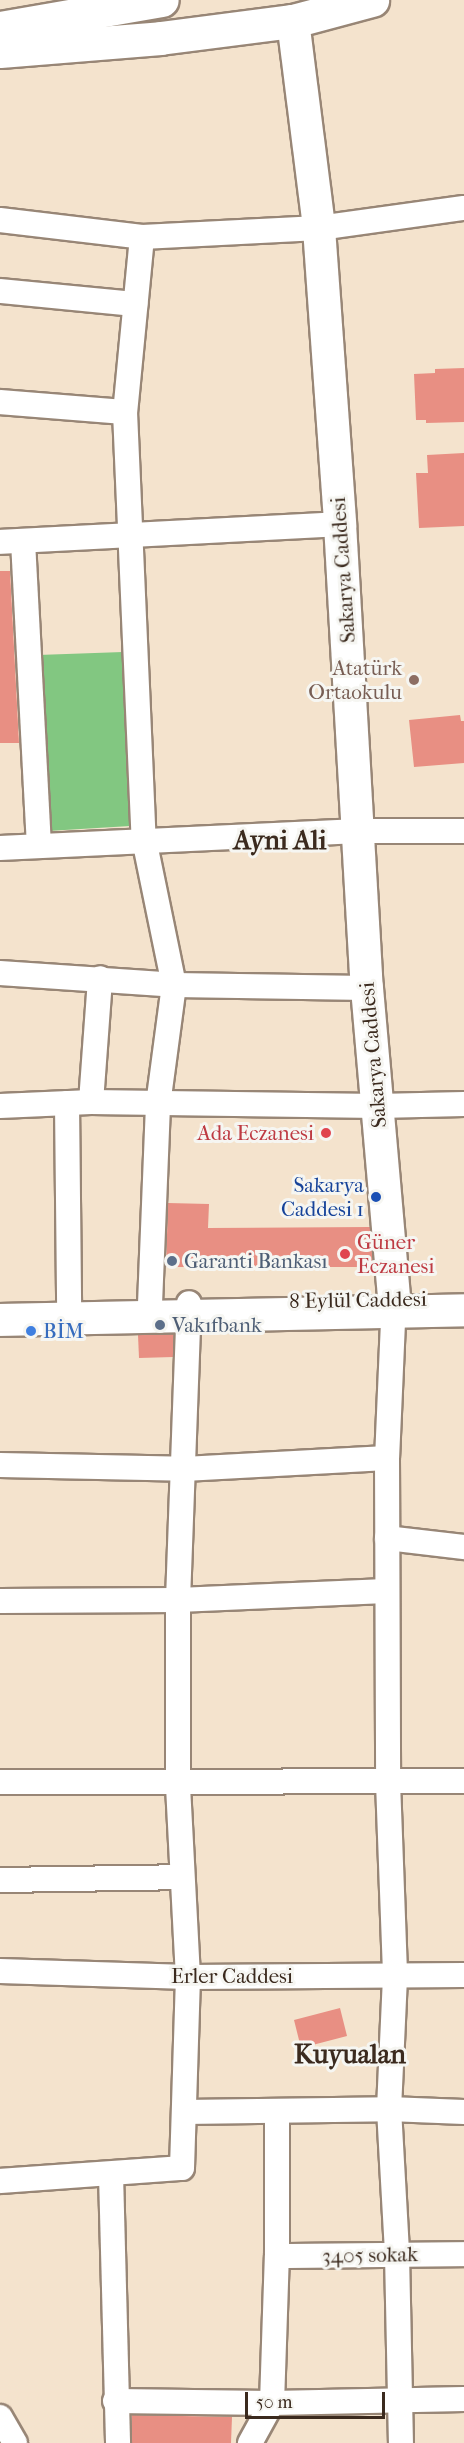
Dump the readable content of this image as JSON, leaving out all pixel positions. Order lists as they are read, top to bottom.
{
  "streets": {
    "main road": ["Sakarya Caddesi", "8 Eylül Caddesi"],
    "street": ["Erler Caddesi", "3405 sokak"]
  },
  "crossings": [
    ["Sakarya Caddesi", "8 Eylül Caddesi"]
  ],
  "districts": ["Ayni Ali", "Kuyualan"],
  "places": [
    "Atatürk Ortaokulu",
    "Ada Eczanesi",
    "Sakarya Caddesi 1",
    "Güner Eczanesi",
    "Garanti Bankası",
    "Vakıfbank",
    "BİM"
  ],
  "scale_bar": "50 m"
}
